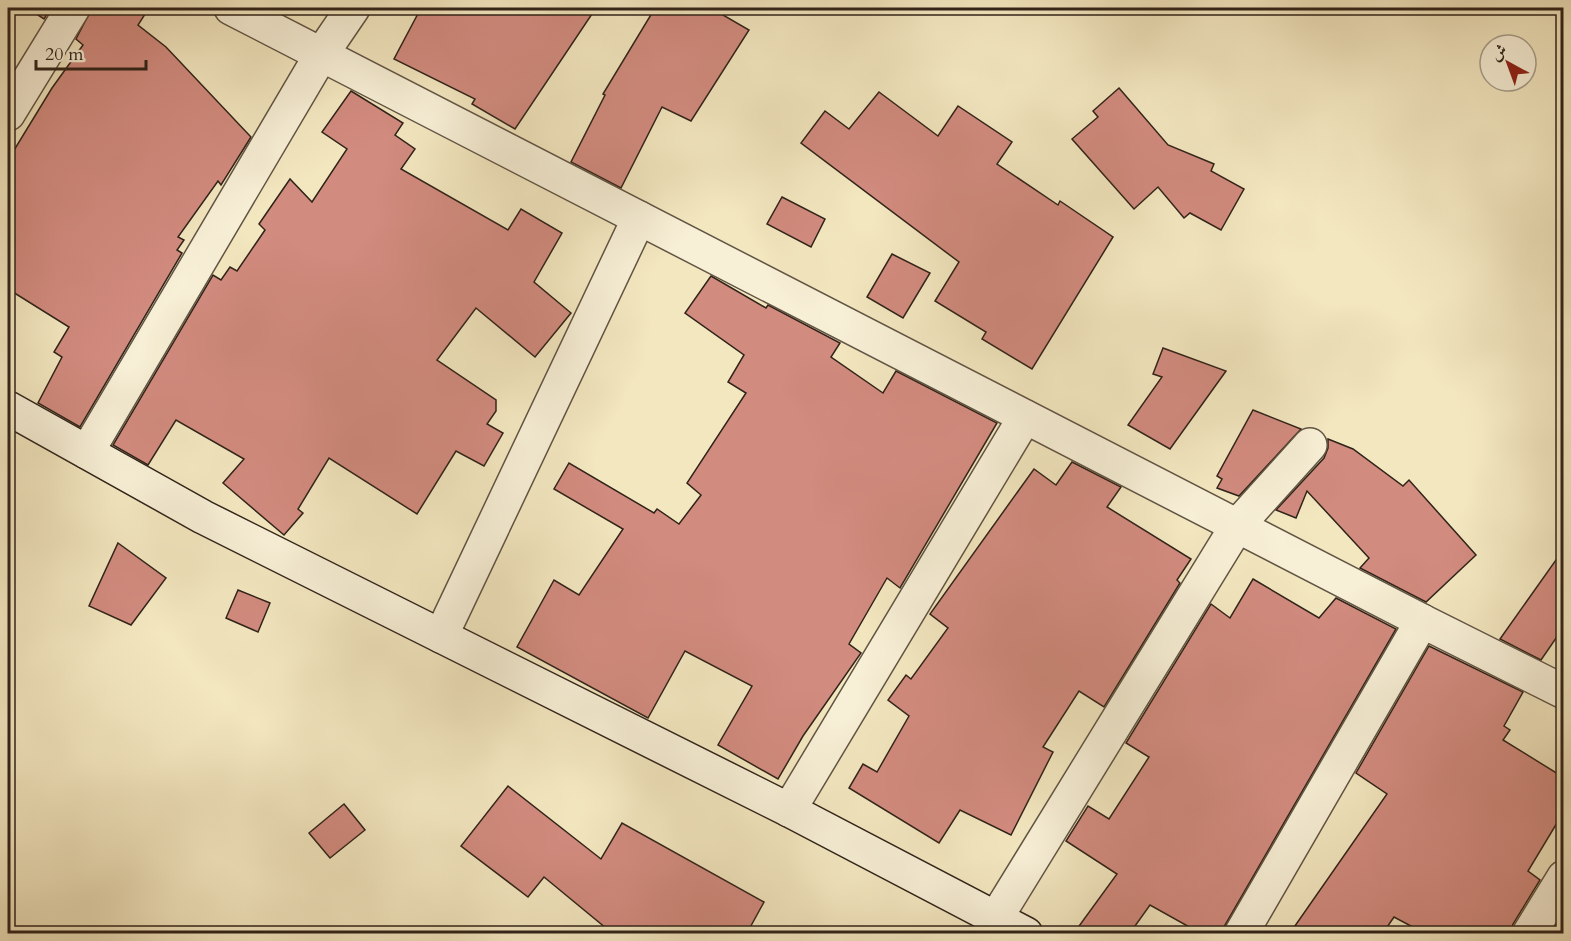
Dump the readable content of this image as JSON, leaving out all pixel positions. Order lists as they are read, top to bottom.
{
  "scale_bar": "20 m",
  "north": "top left"
}
